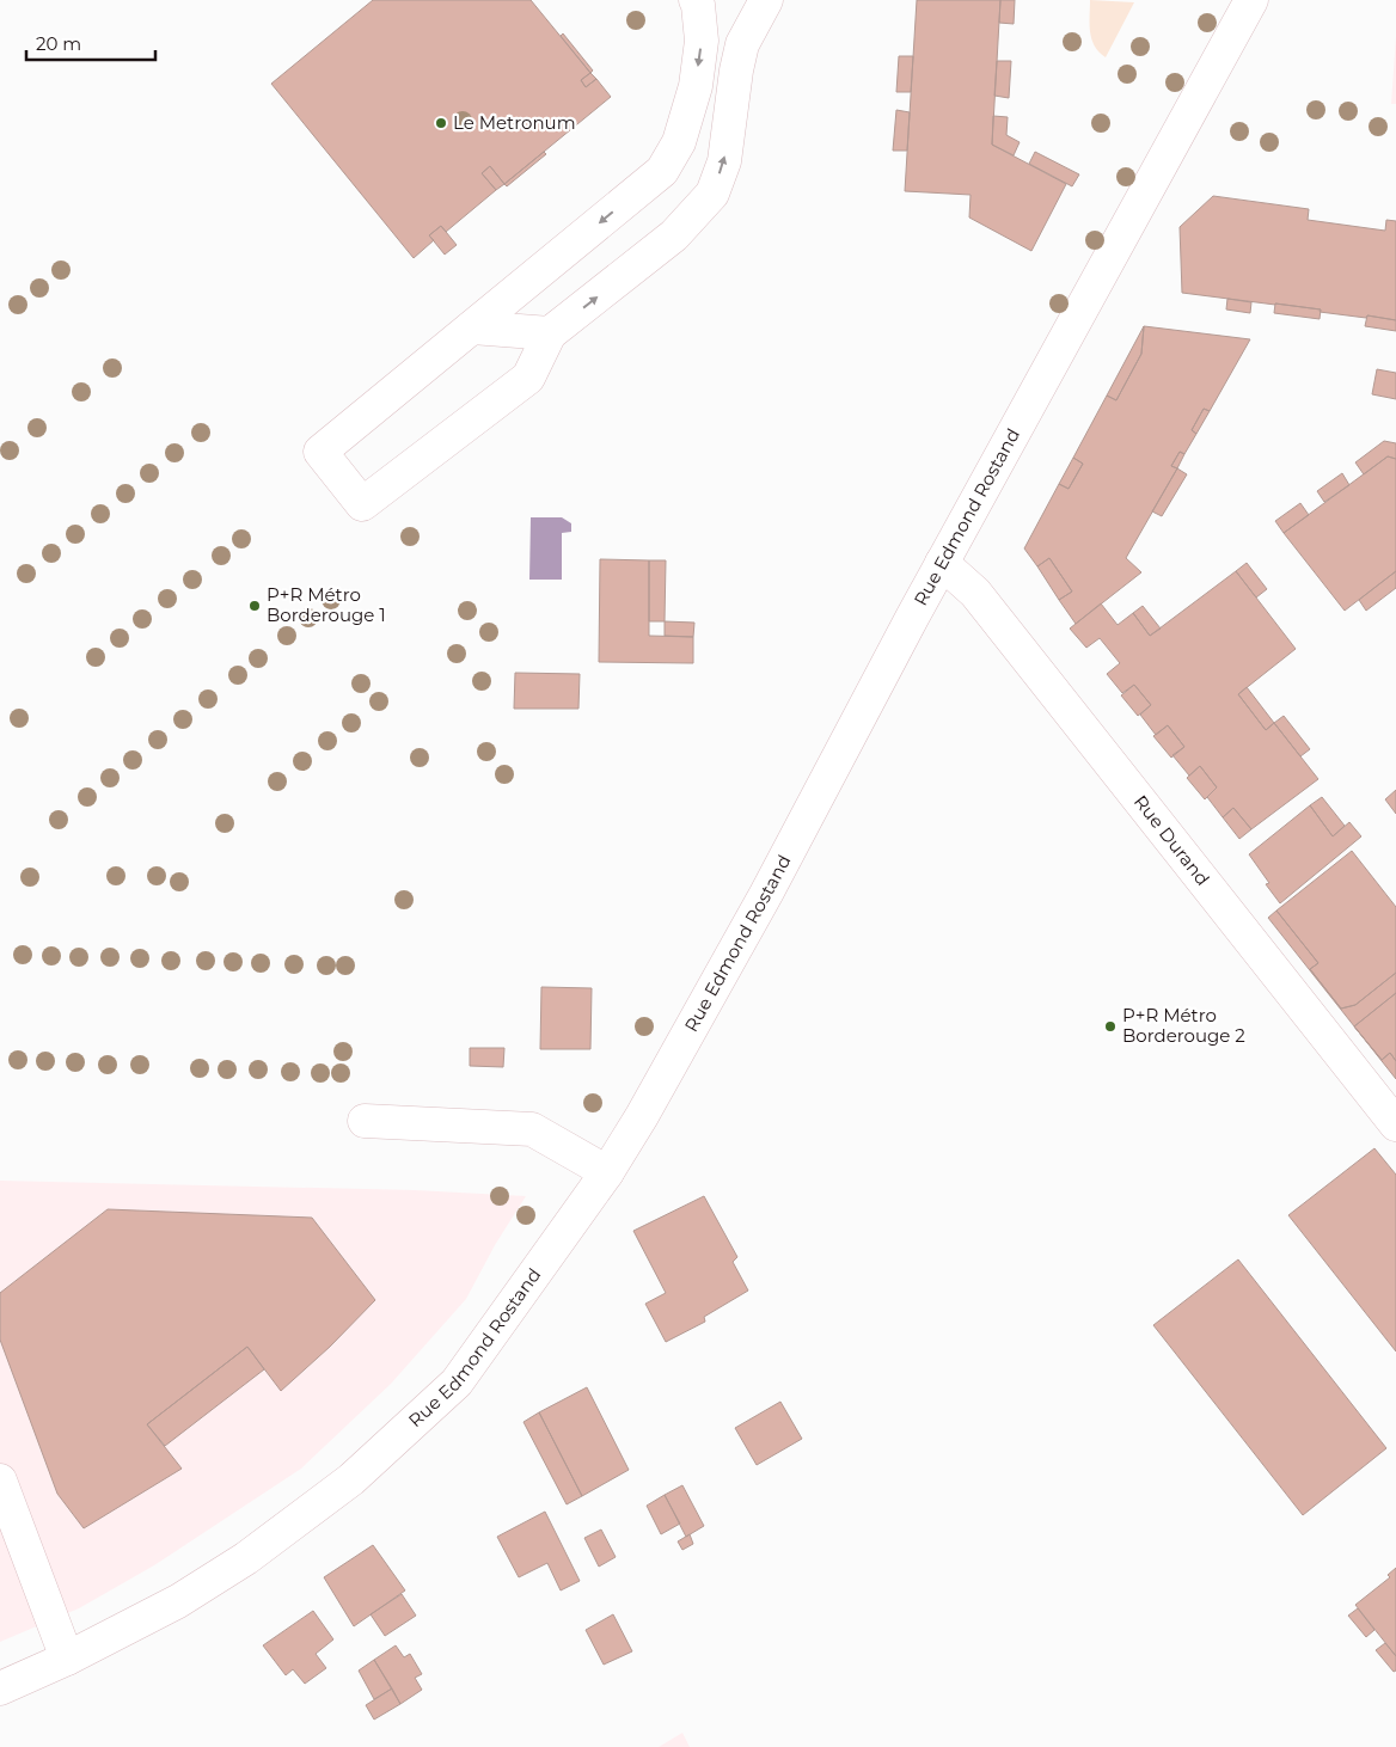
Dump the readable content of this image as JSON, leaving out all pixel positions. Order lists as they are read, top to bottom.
{
  "streets": {
    "street": ["Rue Edmond Rostand", "Rue Durand"]
  },
  "crossings": [
    ["Rue Edmond Rostand", "Rue Durand"]
  ],
  "places": ["Le Metronum", "P+R Métro Borderouge 1", "P+R Métro Borderouge 2"],
  "scale_bar": "20 m"
}
